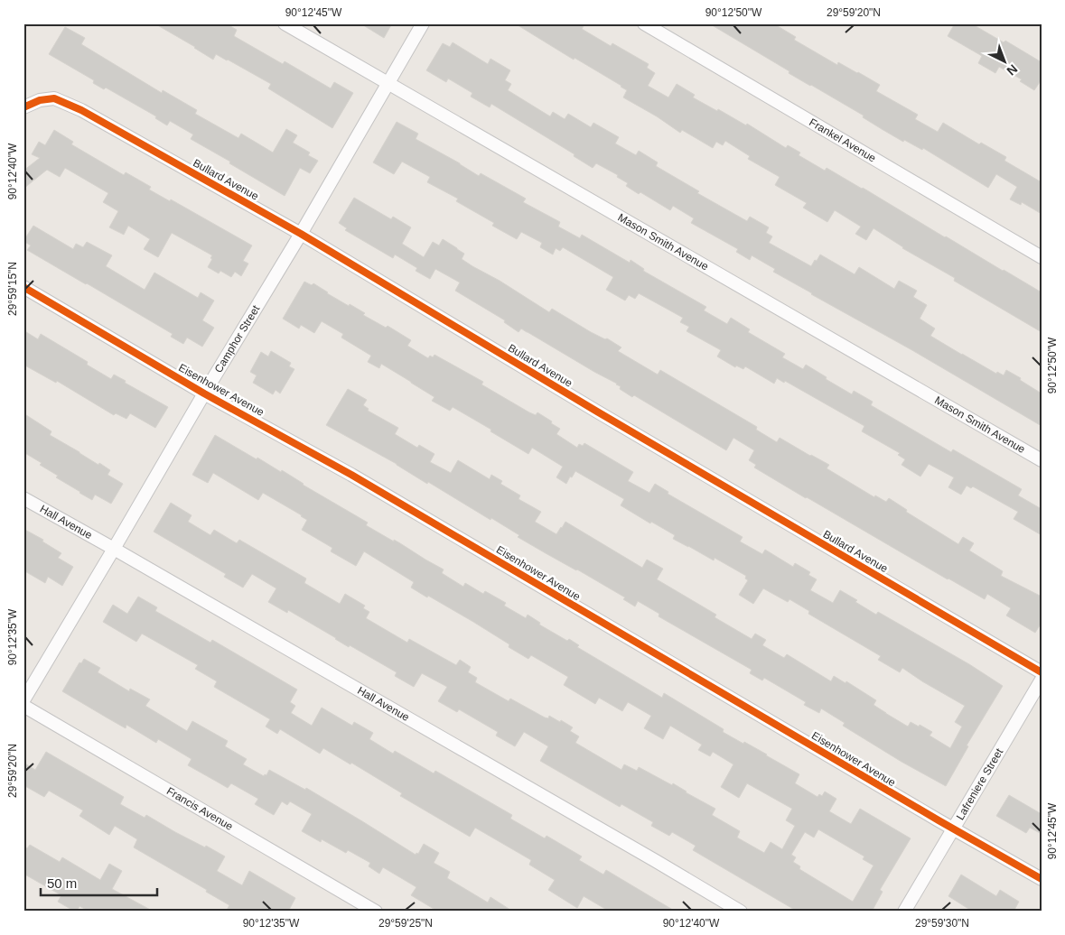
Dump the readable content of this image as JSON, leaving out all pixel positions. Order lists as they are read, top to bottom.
{
  "streets": {
    "street": [
      "Frankel Avenue",
      "Bullard Avenue",
      "Mason Smith Avenue",
      "Camphor Street",
      "Eisenhower Avenue",
      "Hall Avenue",
      "Lafreniere Street",
      "Francis Avenue"
    ]
  },
  "crossings": [
    ["Bullard Avenue", "Camphor Street"],
    ["Mason Smith Avenue", "Camphor Street"],
    ["Camphor Street", "Eisenhower Avenue"],
    ["Camphor Street", "Hall Avenue"],
    ["Eisenhower Avenue", "Lafreniere Street"]
  ],
  "scale_bar": "50 m",
  "north": "bottom right",
  "coordinates": [
    "90°12'45\"W",
    "90°12'50\"W",
    "29°59'20\"N",
    "90°12'40\"W",
    "29°59'15\"N",
    "90°12'35\"W",
    "29°59'25\"N",
    "29°59'30\"N"
  ]
}
